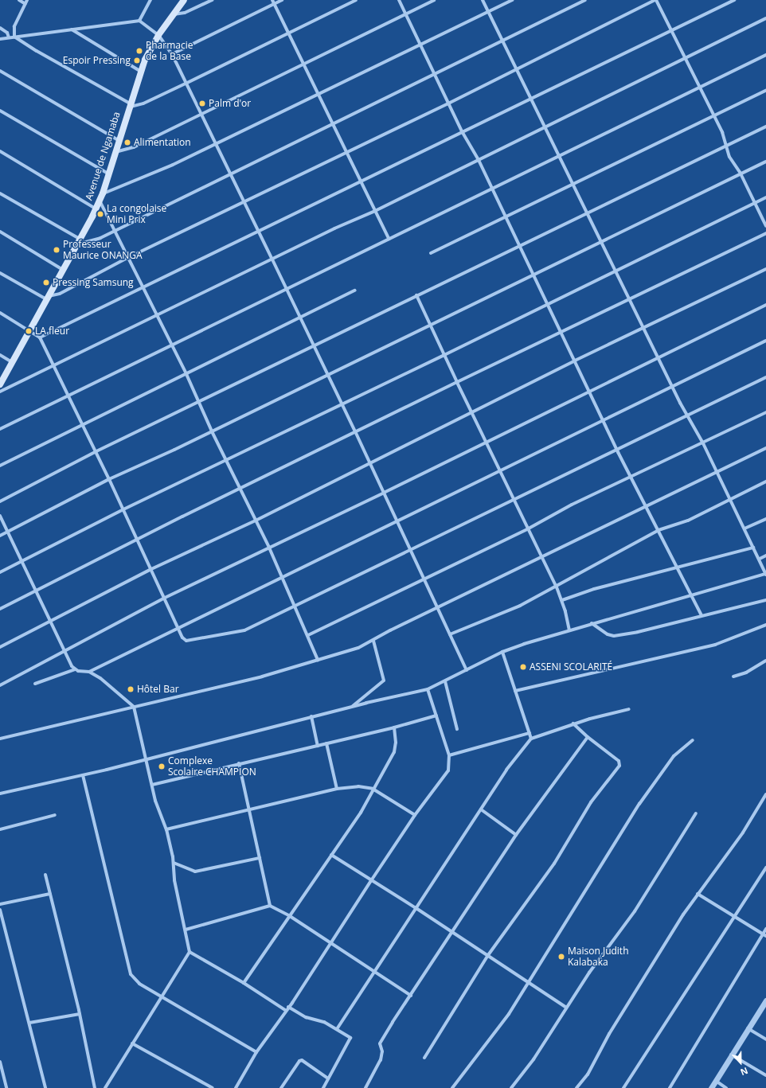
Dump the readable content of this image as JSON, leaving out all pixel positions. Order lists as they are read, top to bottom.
{
  "streets": {
    "main road": ["Avenue de Ngamaba"]
  },
  "places": [
    "Pharmacie de la Base",
    "Espoir Pressing",
    "Palm d'or",
    "Alimentation",
    "La congolaise Mini Prix",
    "Professeur Maurice ONANGA",
    "Pressing Samsung",
    "LA fleur",
    "ASSENI SCOLARITÉ",
    "Hôtel Bar",
    "Complexe Scolaire CHAMPION",
    "Maison Judith Kalabaka"
  ],
  "north": "bottom"
}
